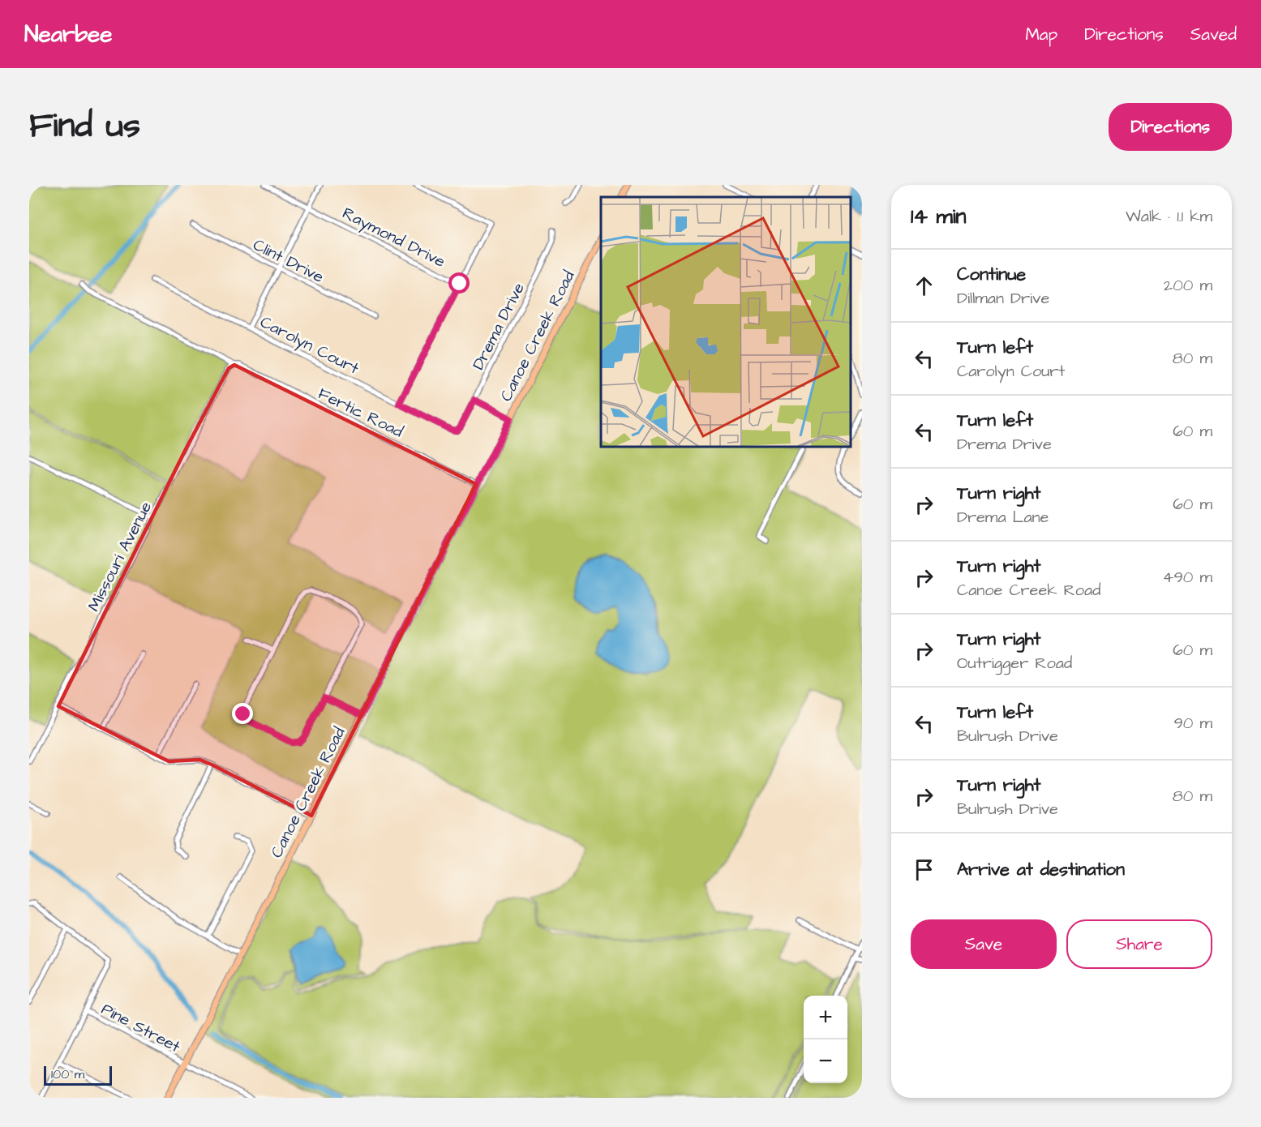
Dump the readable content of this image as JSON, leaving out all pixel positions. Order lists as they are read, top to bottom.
{
  "streets": {
    "main road": ["Canoe Creek Road"],
    "street": [
      "Raymond Drive",
      "Clint Drive",
      "Drema Drive",
      "Carolyn Court",
      "Fertic Road",
      "Missouri Avenue",
      "Pine Street"
    ]
  },
  "crossings": [
    ["Drema Drive", "Carolyn Court"],
    ["Canoe Creek Road", "Fertic Road"],
    ["Canoe Creek Road", "Pine Street"],
    ["Fertic Road", "Missouri Avenue"]
  ],
  "scale_bar": "100 m",
  "page": {
    "header": "Nearbee",
    "nav": ["Map", "Directions", "Saved"],
    "title": "Find us",
    "buttons": [
      "Directions",
      ["Save", "Share"]
    ],
    "heading": ["14 min", "Walk · 1.1 km"],
    "list": [
      ["Continue", "Dillman Drive", "200 m"],
      ["Turn left", "Carolyn Court", "80 m"],
      ["Turn left", "Drema Drive", "60 m"],
      ["Turn right", "Drema Lane", "60 m"],
      ["Turn right", "Canoe Creek Road", "490 m"],
      ["Turn right", "Outrigger Road", "60 m"],
      ["Turn left", "Bulrush Drive", "90 m"],
      ["Turn right", "Bulrush Drive", "80 m"],
      "Arrive at destination"
    ],
    "map_buttons": ["+", "−"],
    "scale": "100 m"
  }
}
